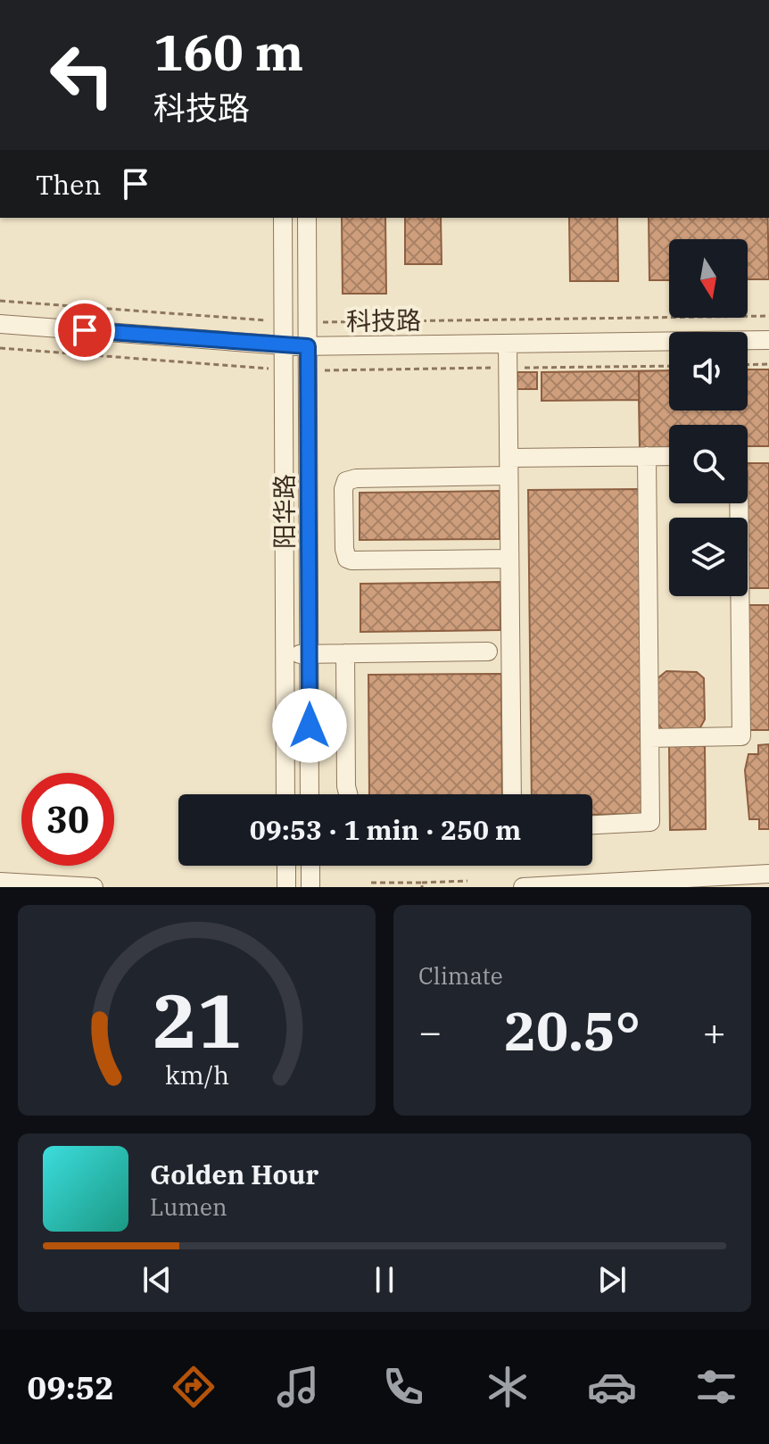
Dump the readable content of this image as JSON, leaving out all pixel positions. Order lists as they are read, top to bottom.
{
  "streets": {
    "street": ["科技路", "阳华路"]
  },
  "crossings": [
    ["科技路", "阳华路"]
  ],
  "north": "bottom",
  "page": {
    "turn": ["160 m", "科技路"],
    "then": "Then",
    "limit": "30",
    "trip": "09:53 · 1 min · 250 m",
    "tile": "Climate",
    "heat": ["−", "20.5°", "+"],
    "song": ["Golden Hour", "Lumen"],
    "tabs": "09:52",
    "gauge": ["21", "km/h"]
  }
}
